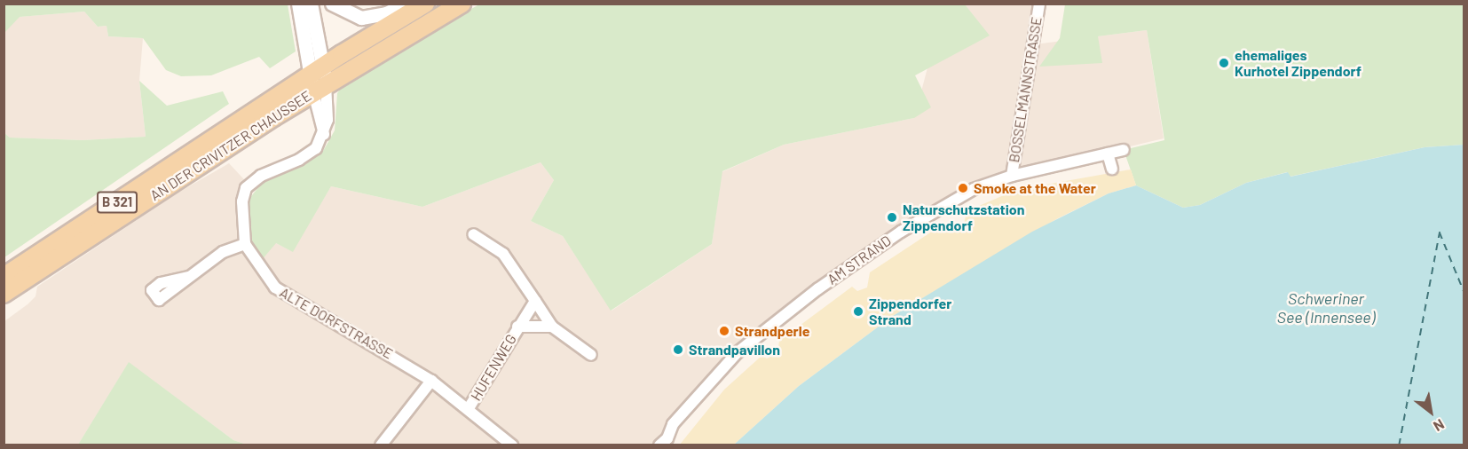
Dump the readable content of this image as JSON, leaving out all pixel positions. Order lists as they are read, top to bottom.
{
  "streets": {
    "main road": ["AN DER CRIVITZER CHAUSSEE", "B 321"],
    "street": [
      "BOSSELMANNSTRASSE",
      "AM STRAND",
      "ALTE DORFSTRASSE",
      "HUFENWEG"
    ]
  },
  "crossings": [
    ["BOSSELMANNSTRASSE", "AM STRAND"],
    ["ALTE DORFSTRASSE", "HUFENWEG"]
  ],
  "water": ["Schweriner See (Innensee)"],
  "places": [
    "ehemaliges Kurhotel Zippendorf",
    "Smoke at the Water",
    "Naturschutzstation Zippendorf",
    "Zippendorfer Strand",
    "Strandperle",
    "Strandpavillon"
  ],
  "north": "bottom right"
}
